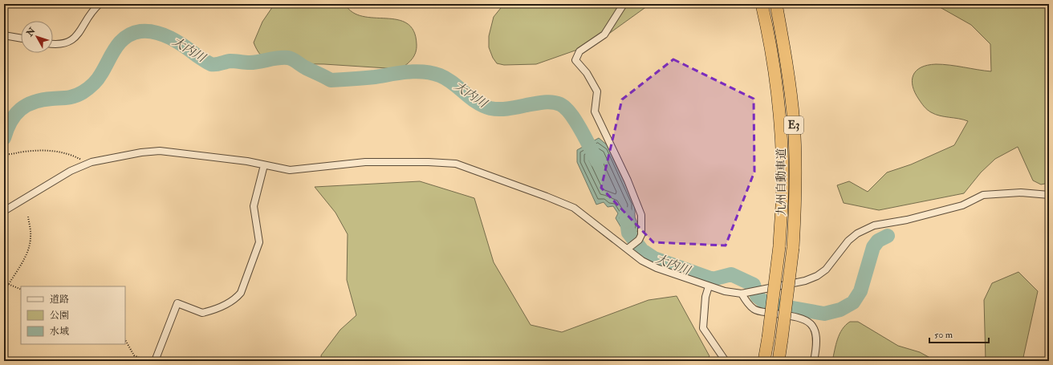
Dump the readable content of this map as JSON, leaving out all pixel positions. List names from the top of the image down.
{
  "streets": {
    "highway": ["E3", "九州自動車道"]
  },
  "water": ["大内川"],
  "legend": ["道路", "公園", "水域"],
  "scale_bar": "50 m",
  "north": "top left"
}
